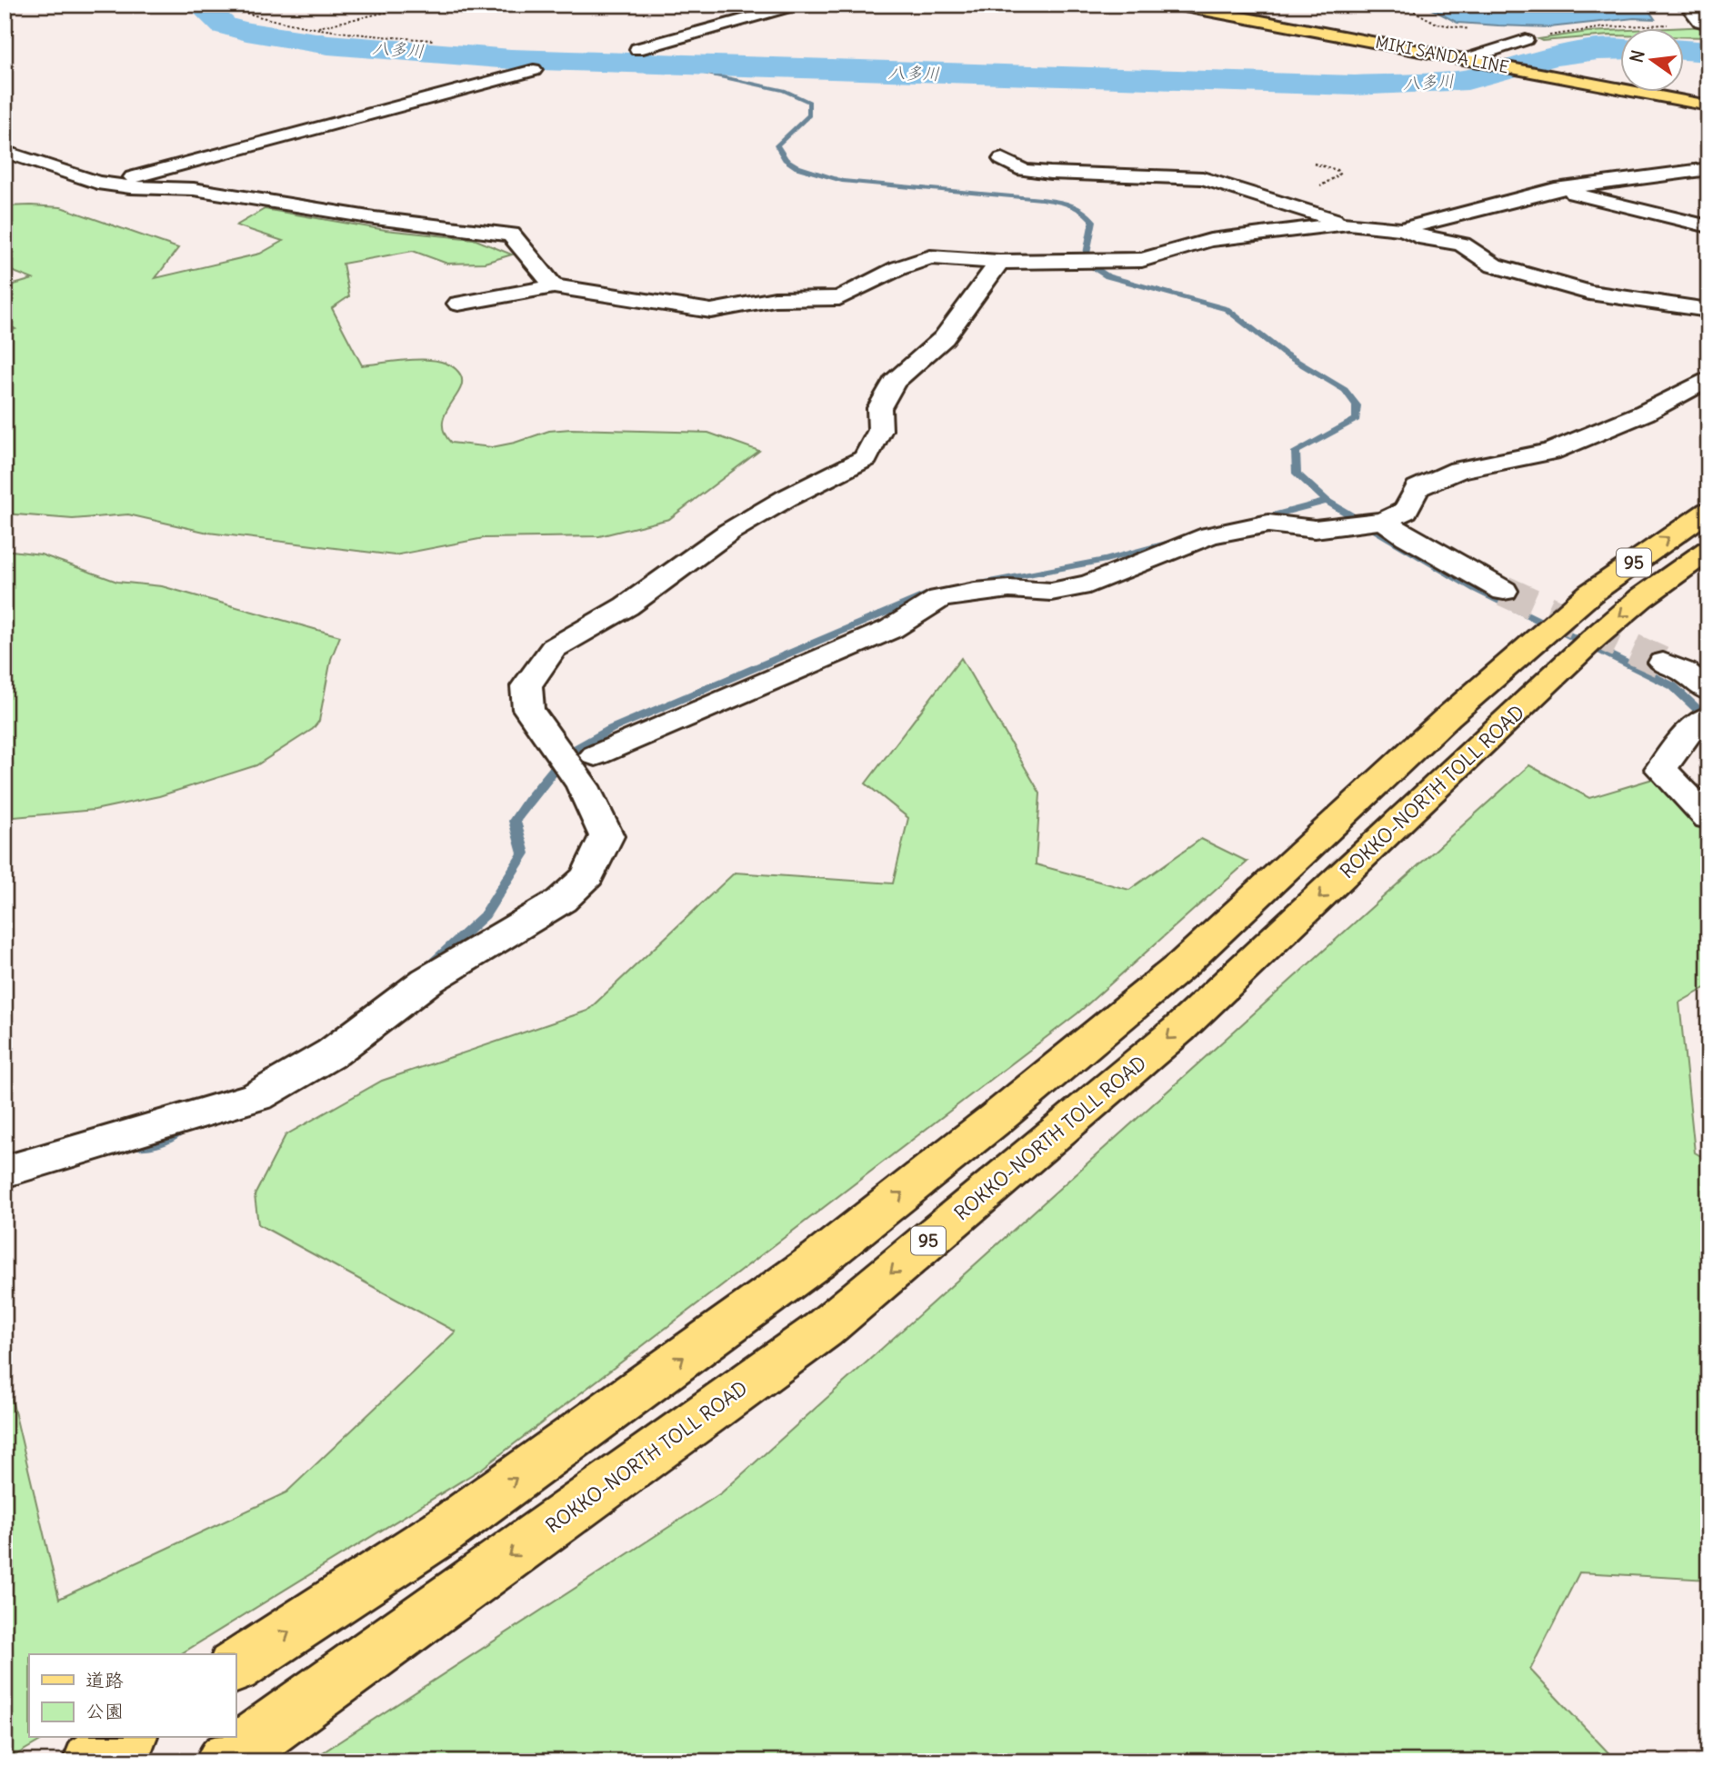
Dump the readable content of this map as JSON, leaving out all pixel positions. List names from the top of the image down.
{
  "streets": {
    "main road": ["MIKI SANDA LINE", "95", "ROKKO-NORTH TOLL ROAD"]
  },
  "water": ["八多川"],
  "legend": ["道路", "公園"],
  "north": "left"
}
